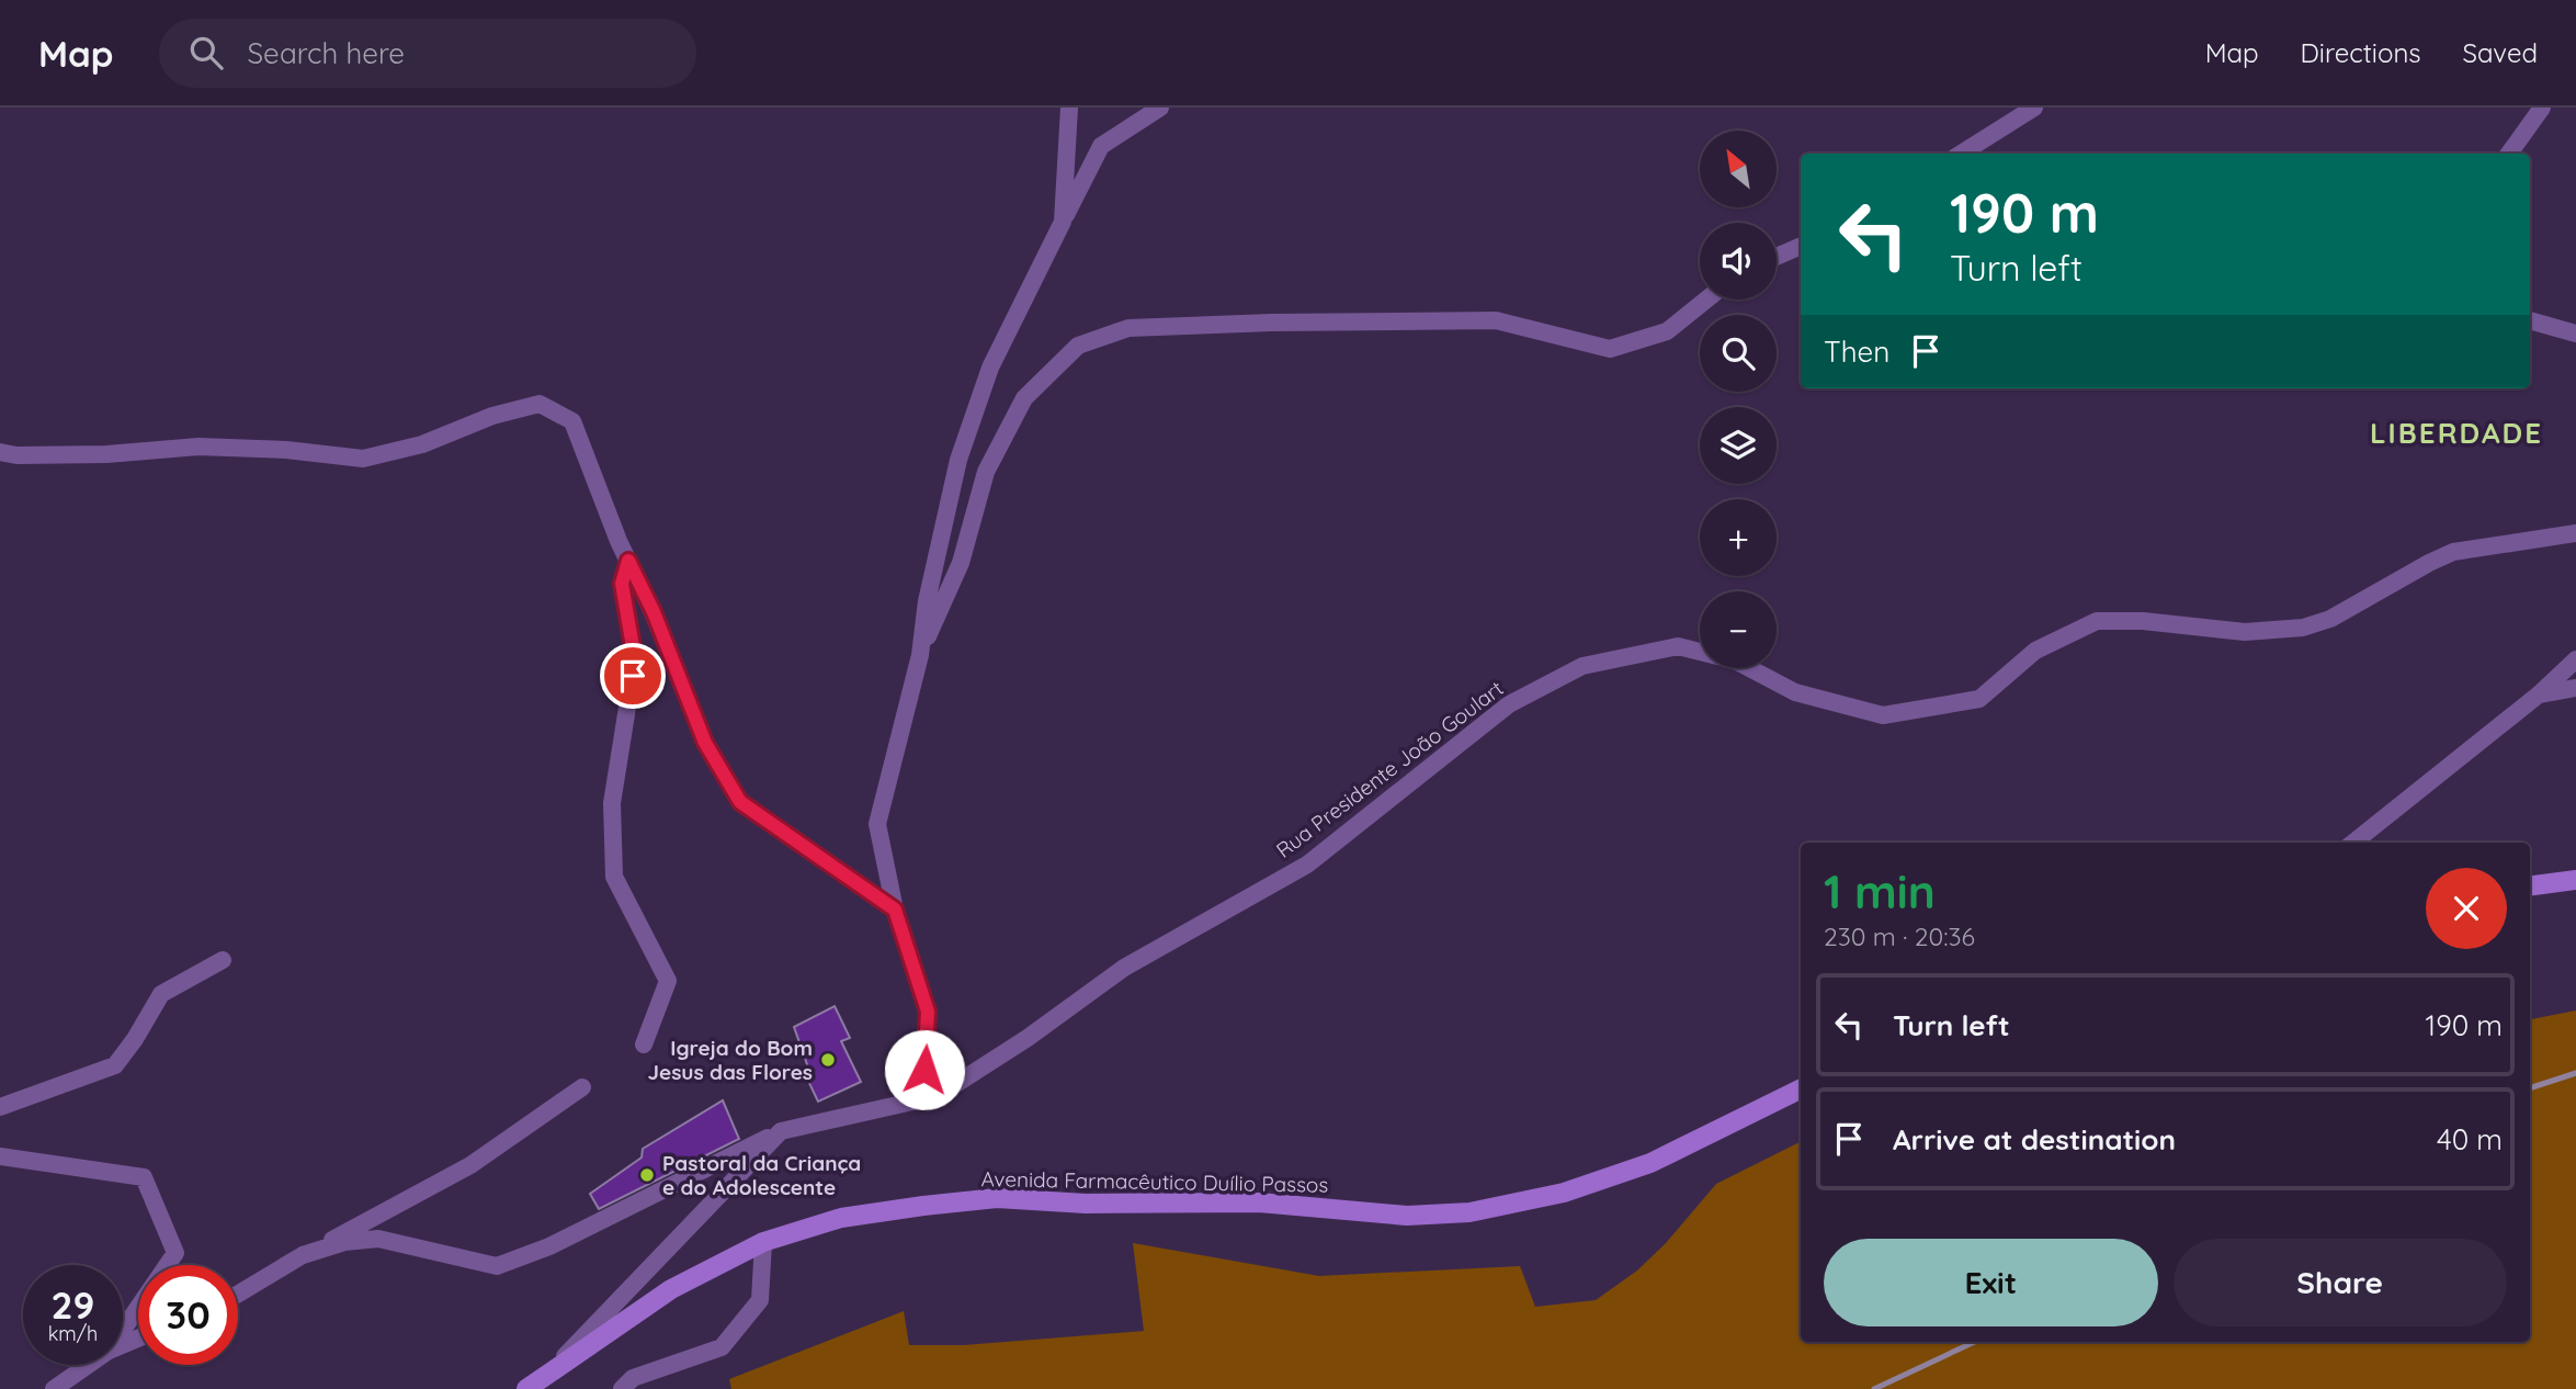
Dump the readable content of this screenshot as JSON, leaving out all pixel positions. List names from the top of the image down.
{
  "streets": {
    "main road": ["Avenida Farmacêutico Duílio Passos"],
    "street": ["Rua Presidente João Goulart"]
  },
  "districts": ["LIBERDADE"],
  "places": ["Igreja do Bom Jesus das Flores", "Pastoral da Criança e do Adolescente"],
  "north": "top left",
  "page": {
    "header": "Map",
    "search": "Search here",
    "nav": ["Map", "Directions", "Saved"],
    "map_buttons": ["+", "−"],
    "turn": ["190 m", "Turn left"],
    "then": "Then",
    "heading": ["1 min", "230 m · 20:36"],
    "list": [
      {
        "name": "Turn left",
        "value": "190 m"
      },
      {
        "name": "Arrive at destination",
        "value": "40 m"
      }
    ],
    "buttons": ["Exit", "Share"],
    "speed": "29 km/h",
    "limit": "30"
  }
}
